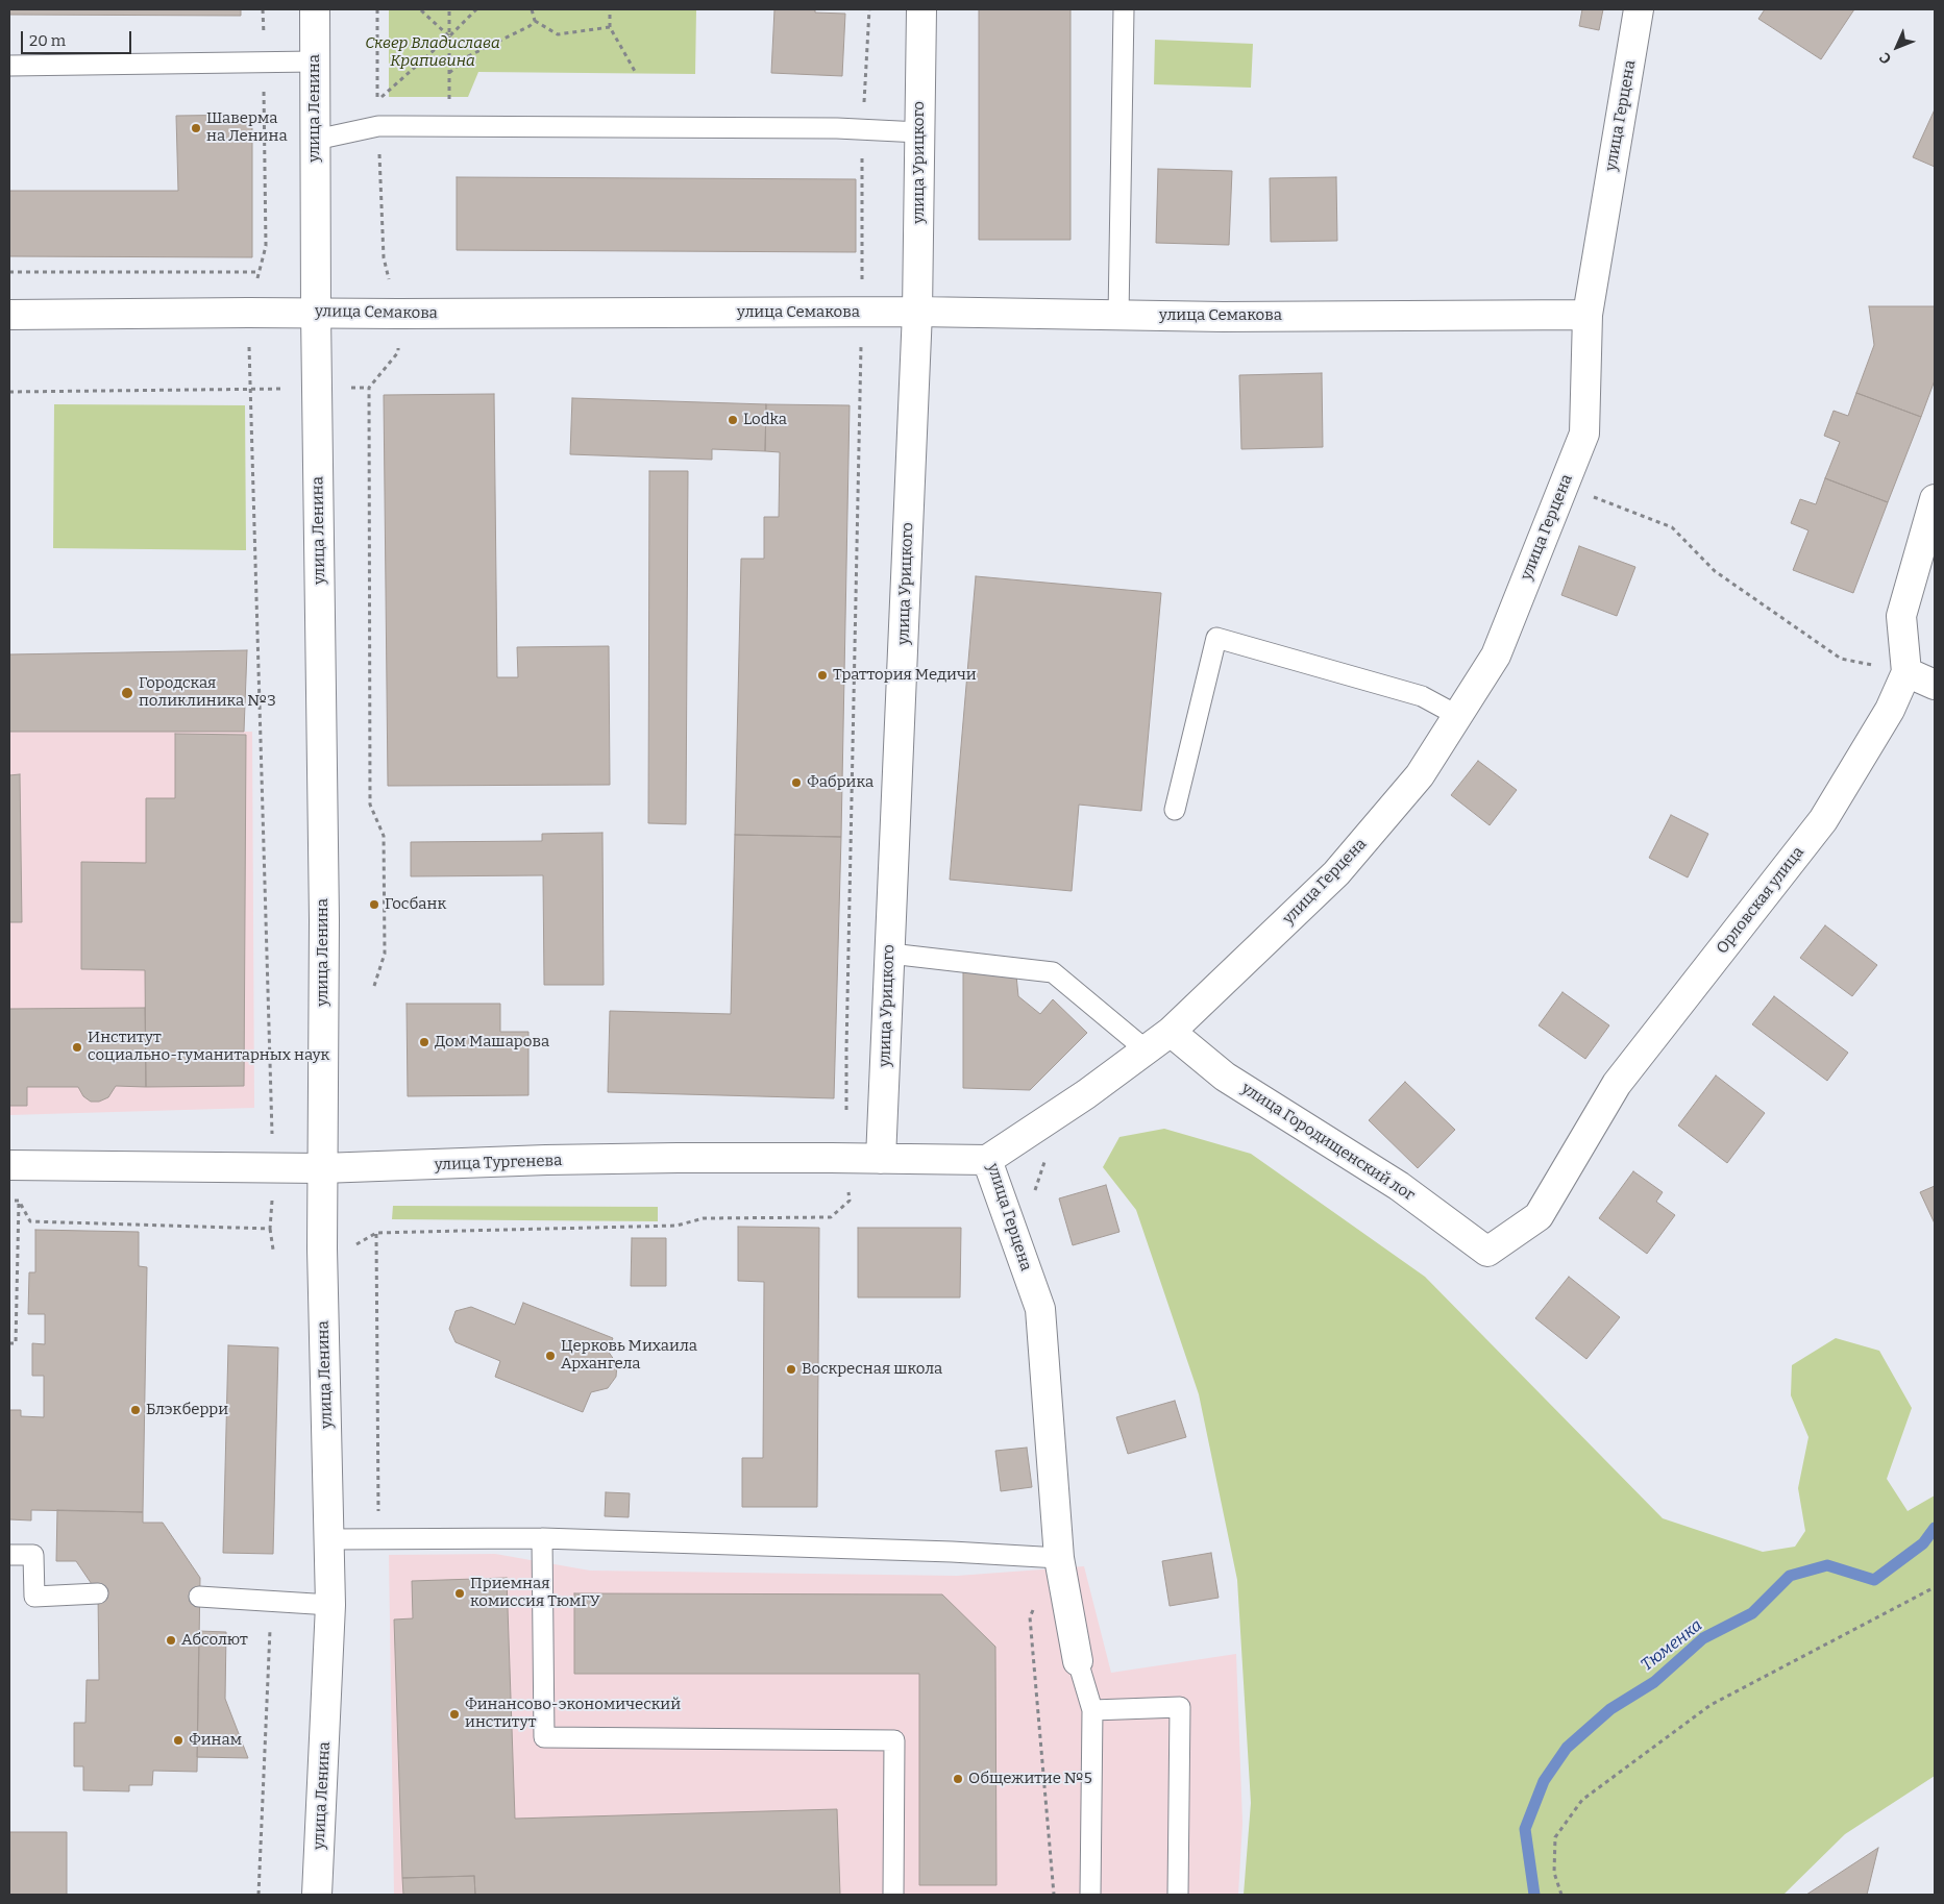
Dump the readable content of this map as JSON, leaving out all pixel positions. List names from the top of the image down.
{
  "streets": {
    "street": [
      "улица Ленина",
      "улица Герцена",
      "улица Урицкого",
      "улица Семакова",
      "Орловская улица",
      "улица Городищенский лог",
      "улица Тургенева"
    ]
  },
  "crossings": [
    ["улица Ленина", "улица Семакова"],
    ["улица Ленина", "улица Тургенева"],
    ["улица Герцена", "улица Семакова"],
    ["улица Герцена", "улица Городищенский лог"],
    ["улица Герцена", "улица Тургенева"],
    ["улица Урицкого", "улица Семакова"],
    ["улица Урицкого", "улица Тургенева"],
    ["Орловская улица", "улица Городищенский лог"]
  ],
  "water": ["Тюменка"],
  "parks": ["Сквер Владислава Крапивина"],
  "places": [
    "Шаверма на Ленина",
    "Lodka",
    "Траттория Медичи",
    "Городская поликлиника №3",
    "Фабрика",
    "Госбанк",
    "Дом Машарова",
    "Институт социально-гуманитарных наук",
    "Церковь Михаила Архангела",
    "Воскресная школа",
    "Блэкберри",
    "Приемная комиссия ТюмГУ",
    "Абсолют",
    "Финансово-экономический институт",
    "Финам",
    "Общежитие №5"
  ],
  "scale_bar": "20 m",
  "north": "bottom left"
}
